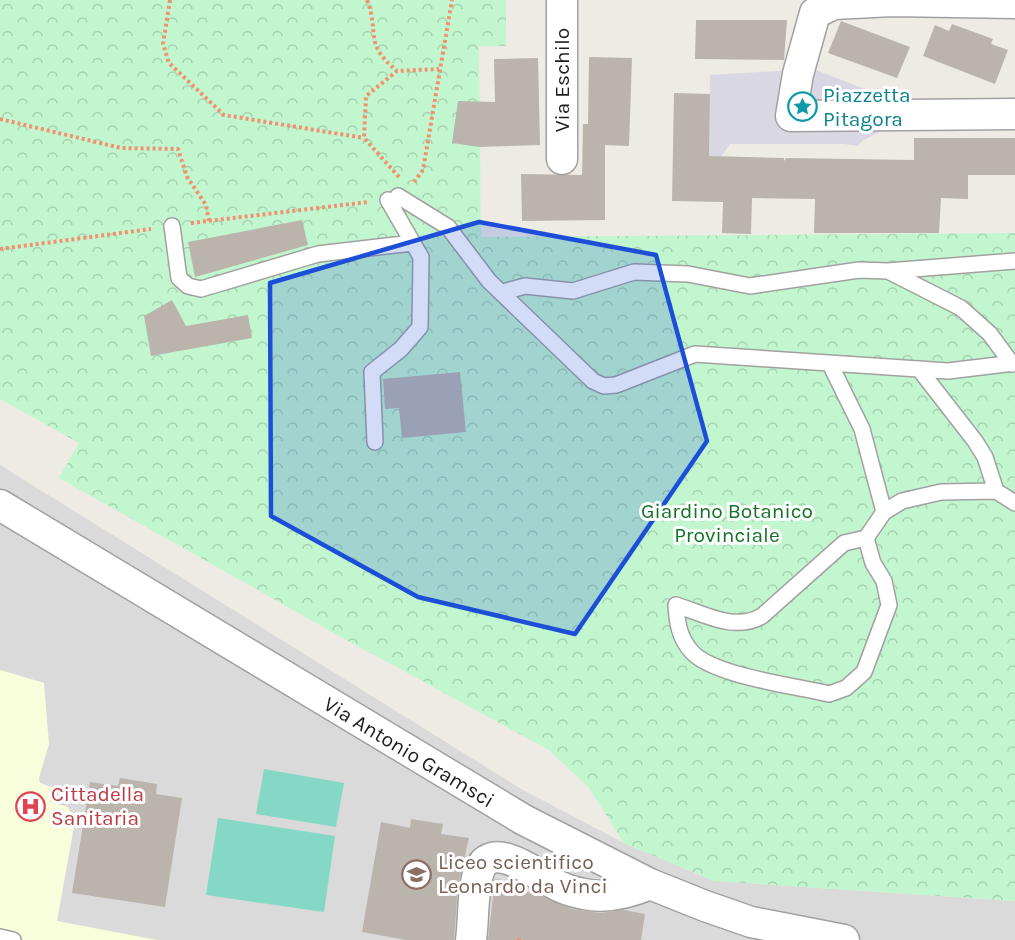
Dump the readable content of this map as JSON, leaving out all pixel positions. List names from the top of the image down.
{
  "streets": {
    "street": ["Via Eschilo", "Via Antonio Gramsci"]
  },
  "parks": ["Giardino Botanico Provinciale"],
  "places": {
    "place": ["Piazzetta Pitagora"],
    "hospital": ["Cittadella Sanitaria"],
    "school or university": ["Liceo scientifico Leonardo da Vinci"]
  }
}
